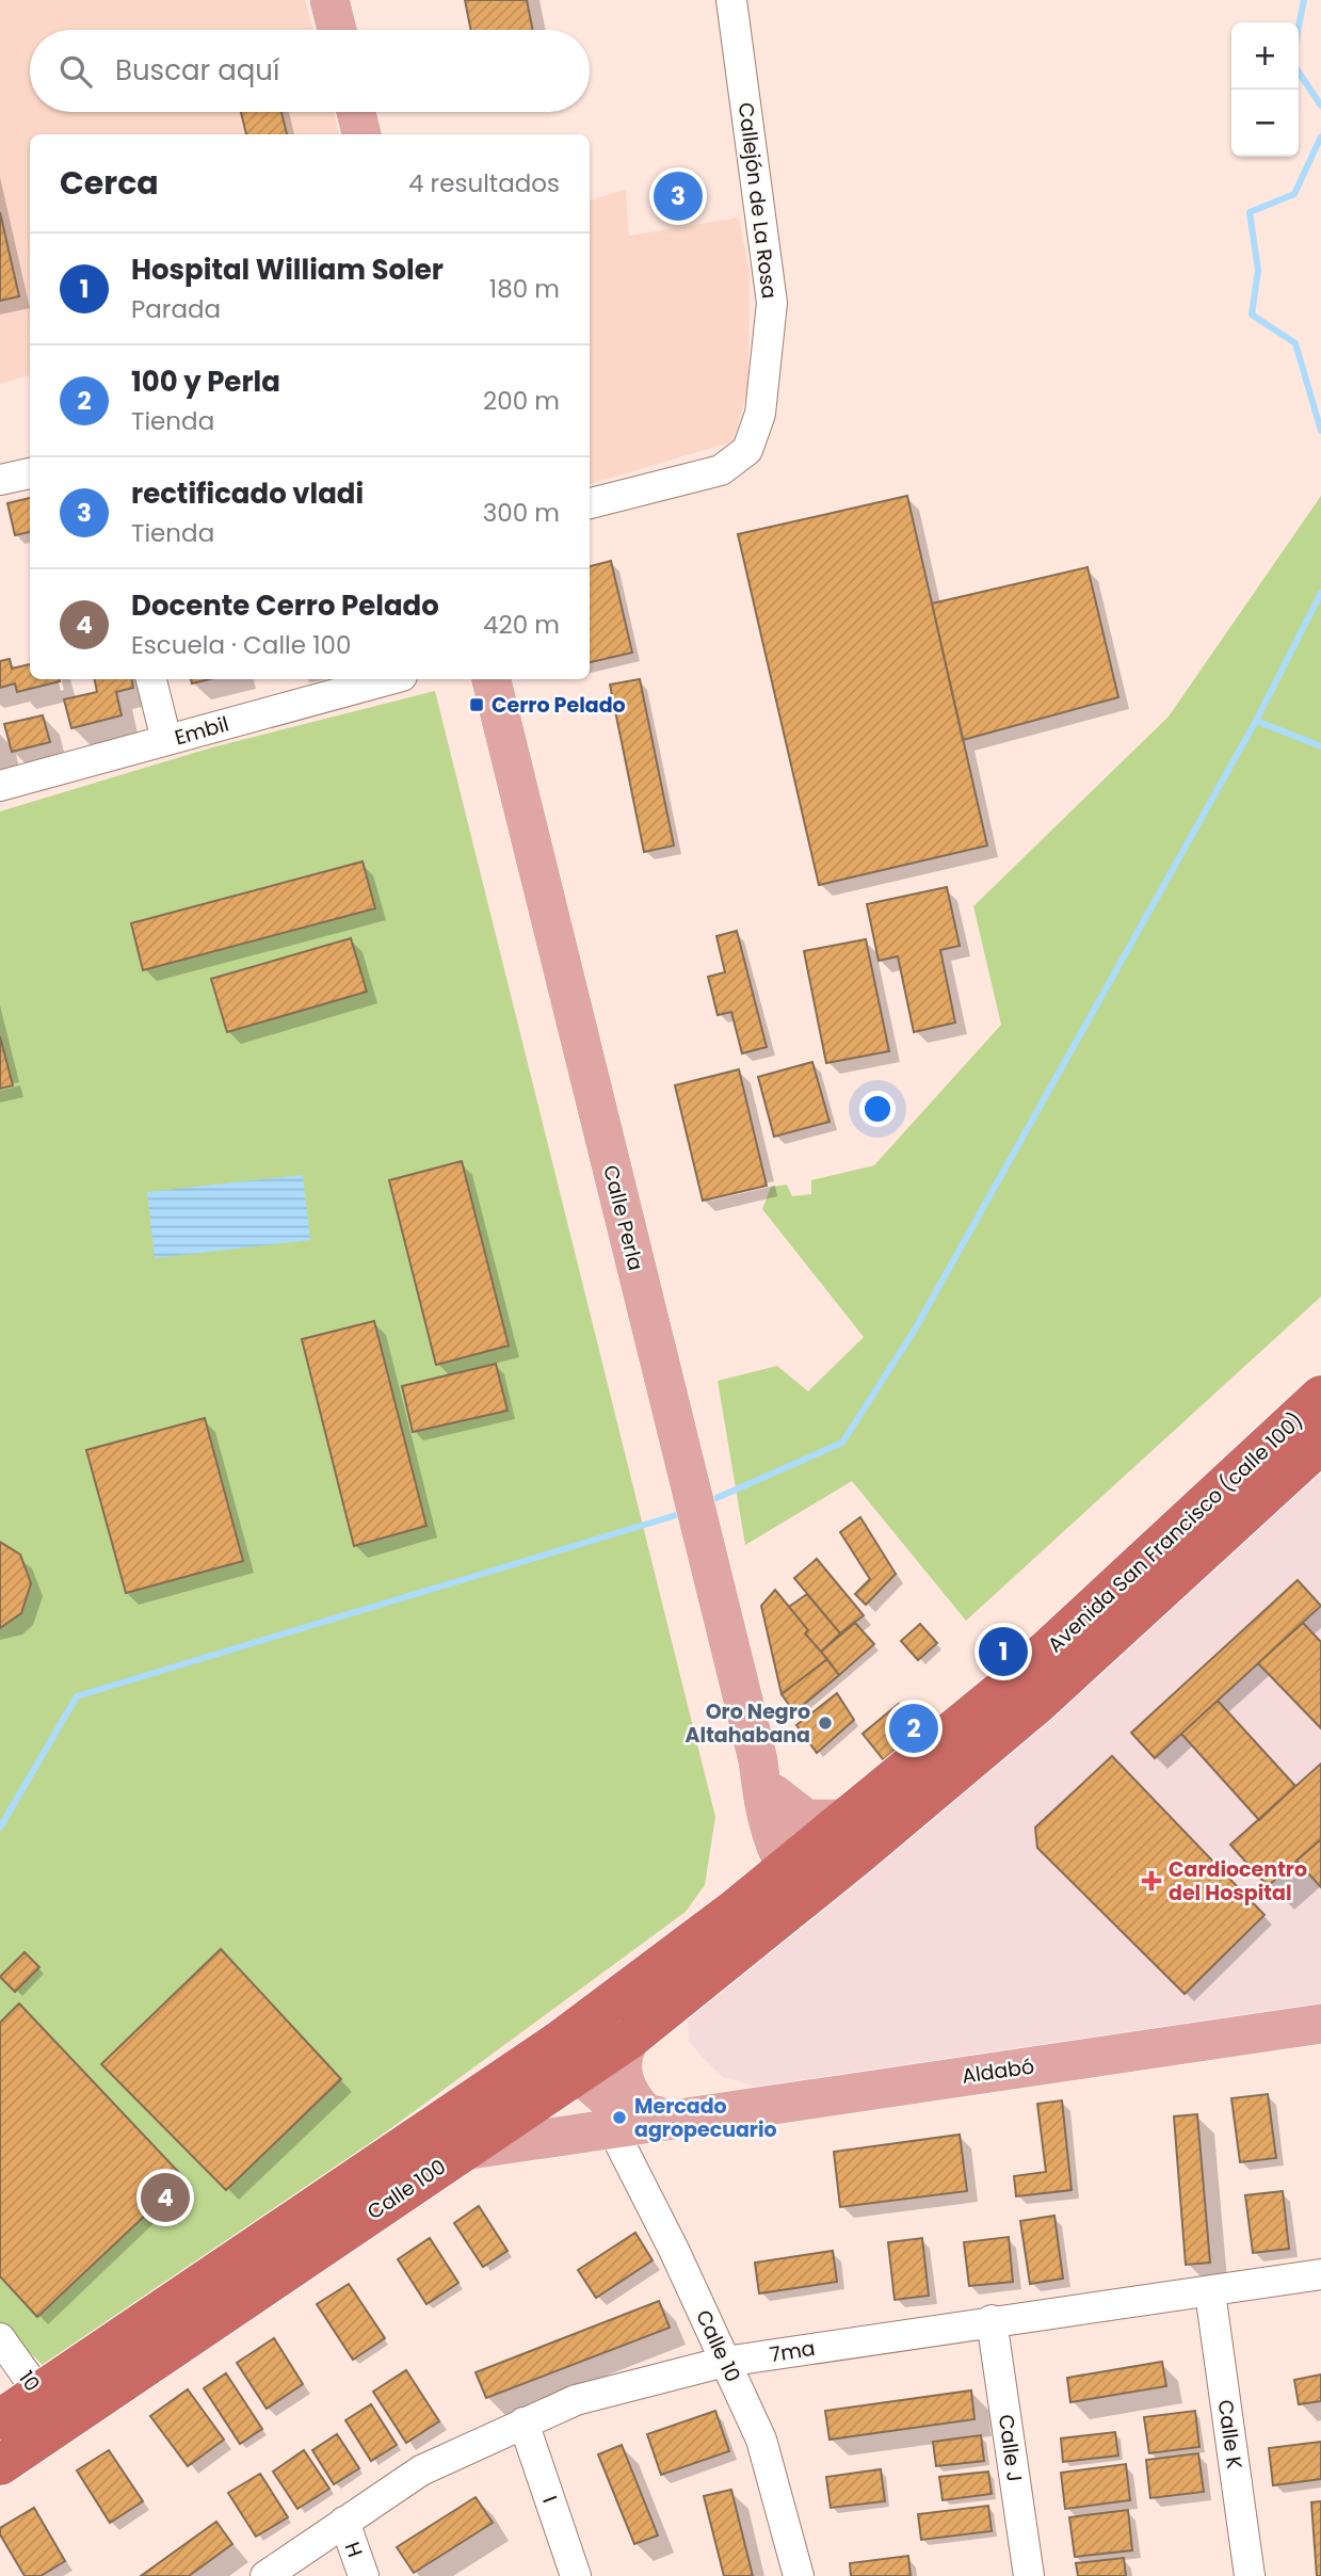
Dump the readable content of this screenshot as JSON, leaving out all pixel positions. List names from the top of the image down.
{
  "streets": {
    "highway": ["Avenida San Francisco (calle 100)", "Calle 100"],
    "main road": ["Calle Perla", "Aldabó"],
    "street": [
      "Callejón de La Rosa",
      "Embil",
      "Calle 10",
      "7ma",
      "10",
      "Calle K",
      "Calle J",
      "I",
      "H"
    ]
  },
  "crossings": [
    ["Calle Perla", "Avenida San Francisco (calle 100)"],
    ["Calle Perla", "Calle 100"],
    ["Avenida San Francisco (calle 100)", "Calle 100"],
    ["Aldabó", "Calle 100"],
    ["Aldabó", "Calle 10"],
    ["Calle 100", "10"],
    ["Calle 10", "7ma"],
    ["7ma", "Calle K"],
    ["7ma", "Calle J"],
    ["7ma", "I"],
    ["7ma", "H"]
  ],
  "places": {
    "transit": ["Cerro Pelado"],
    "other": ["Oro Negro Altahabana", "Mercado agropecuario"],
    "health": ["Cardiocentro del Hospital"]
  },
  "page": {
    "map_buttons": ["+", "−"],
    "search": "Buscar aquí",
    "heading": ["Cerca", "4 resultados"],
    "pins": [
      "3",
      "1",
      "2",
      "4"
    ],
    "list": [
      {
        "mark": "1",
        "name": "Hospital William Soler",
        "note": "Parada",
        "value": "180 m"
      },
      {
        "mark": "2",
        "name": "100 y Perla",
        "note": "Tienda",
        "value": "200 m"
      },
      {
        "mark": "3",
        "name": "rectificado vladi",
        "note": "Tienda",
        "value": "300 m"
      },
      {
        "mark": "4",
        "name": "Docente Cerro Pelado",
        "note": "Escuela · Calle 100",
        "value": "420 m"
      }
    ]
  }
}
